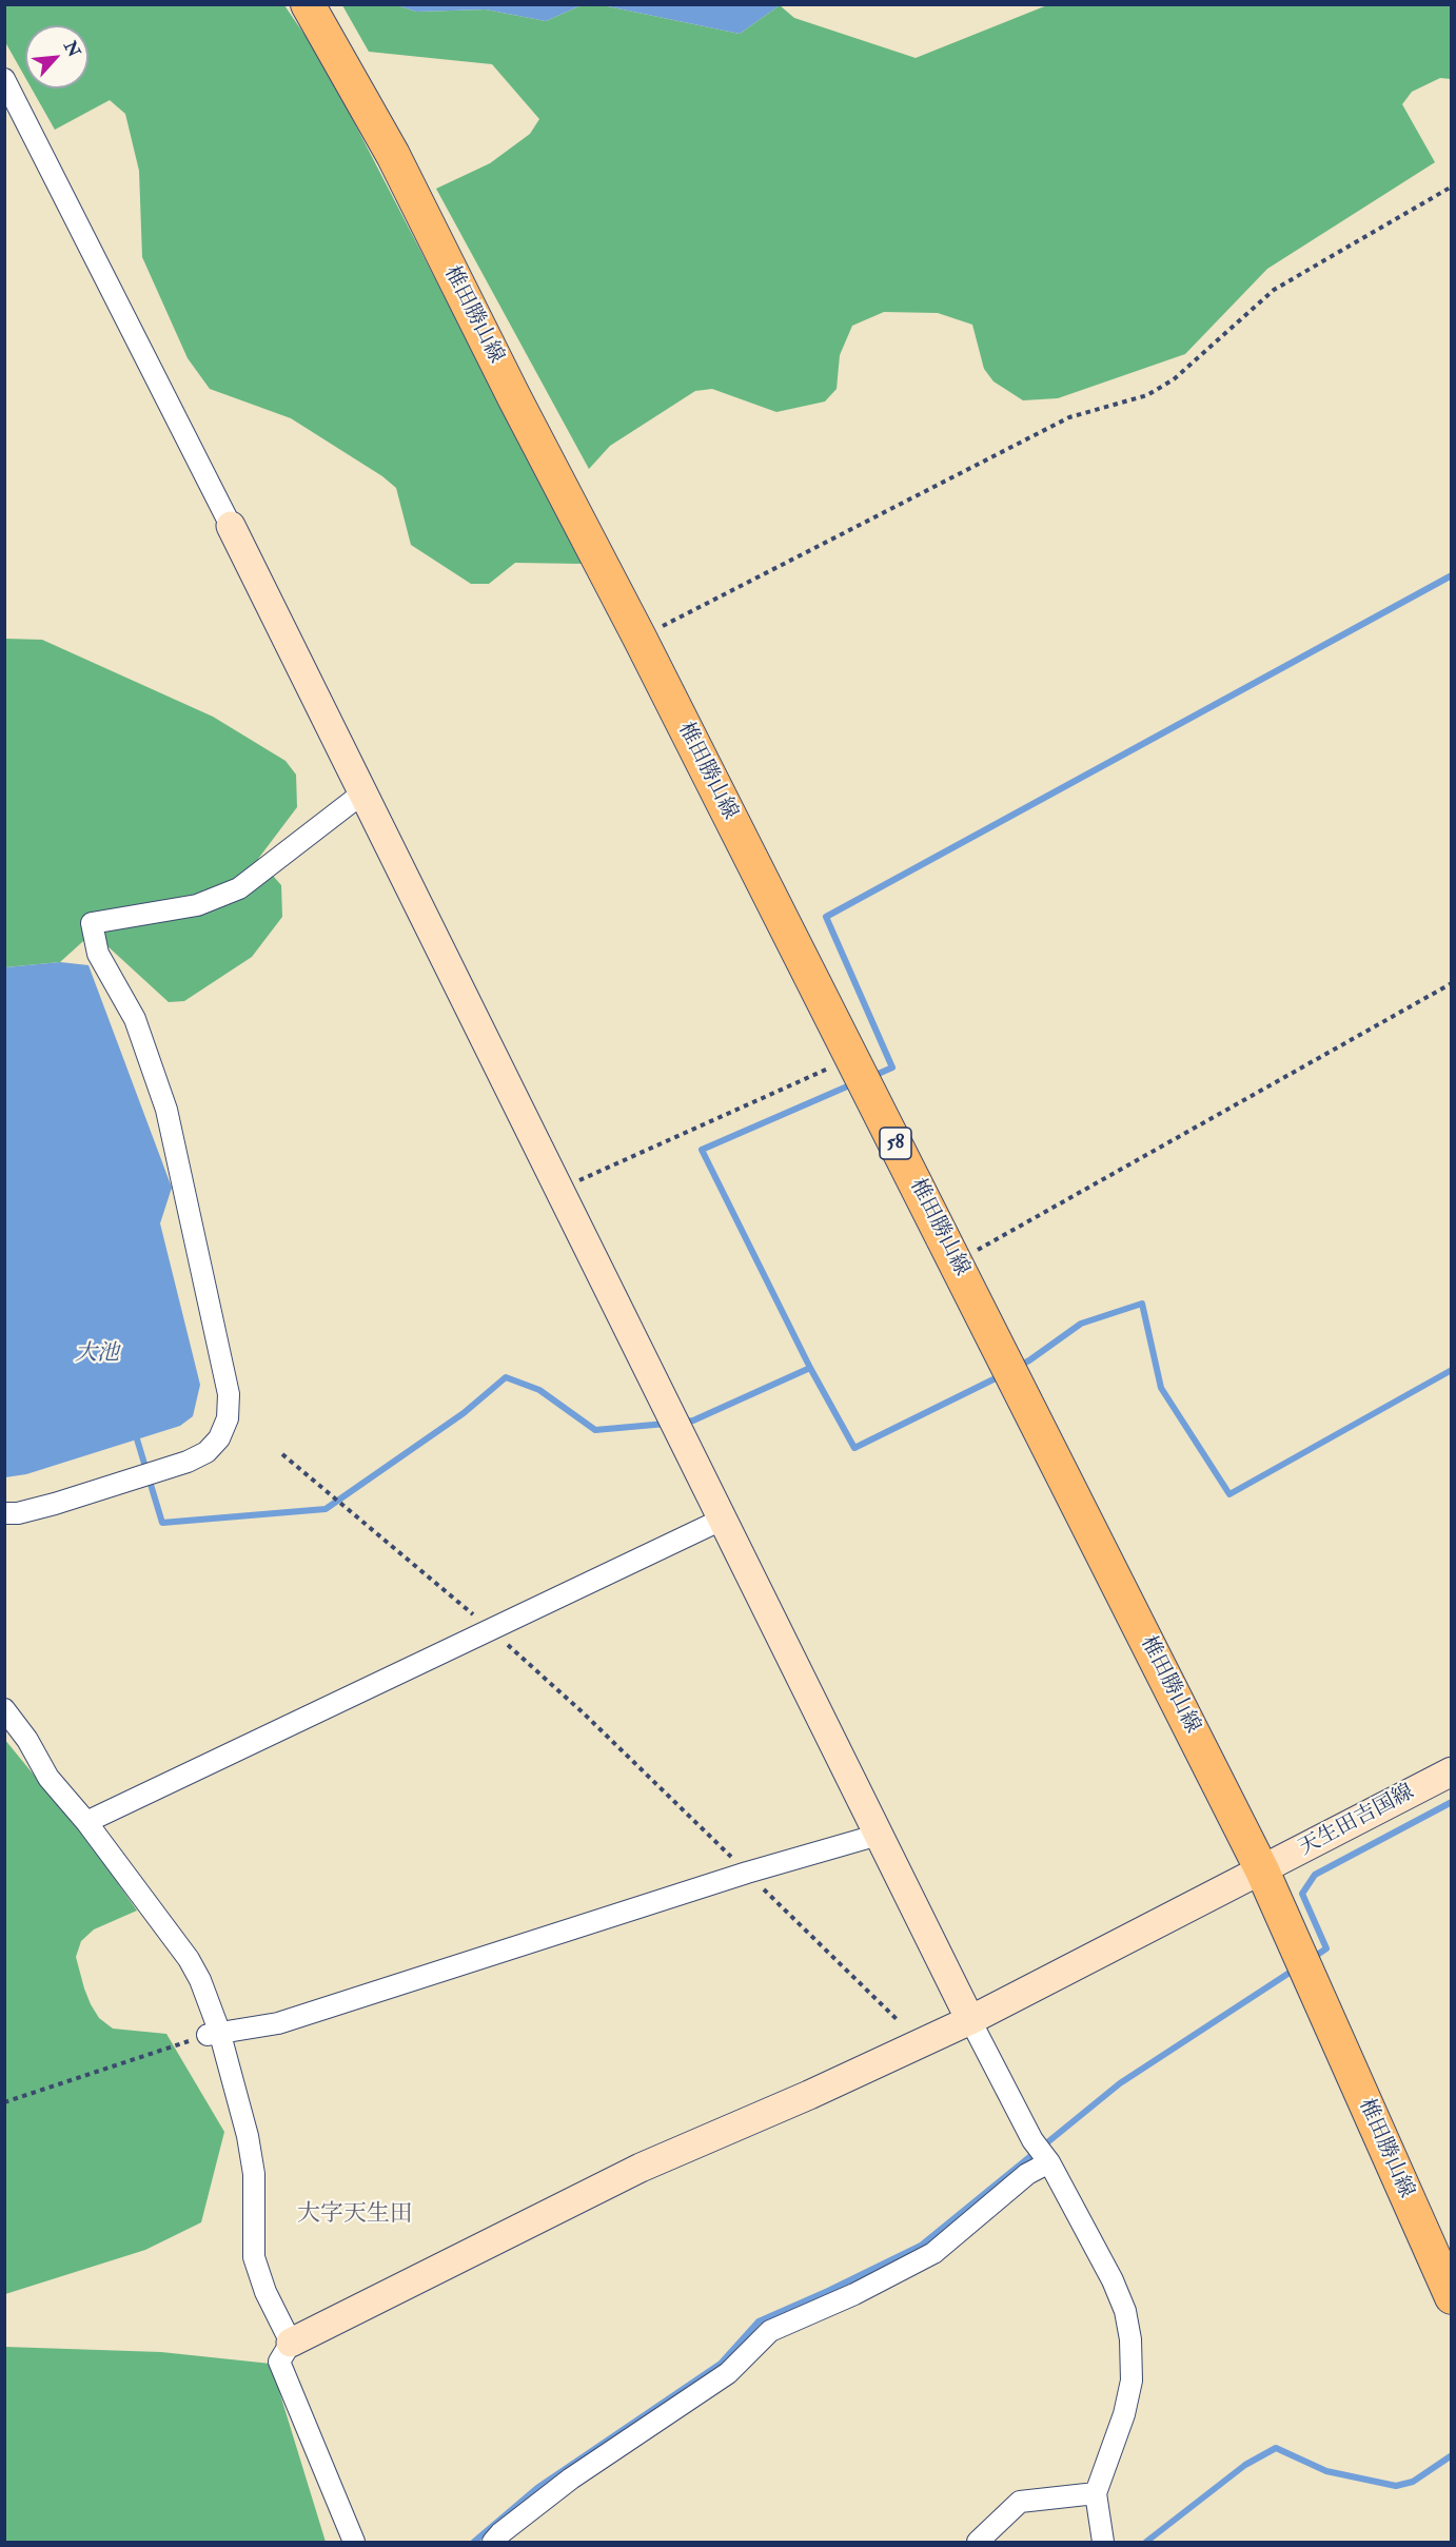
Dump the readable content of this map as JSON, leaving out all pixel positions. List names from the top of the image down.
{
  "streets": {
    "main road": ["椎田勝山線", "58"],
    "street": ["天生田吉国線"]
  },
  "crossings": [
    ["椎田勝山線", "天生田吉国線"]
  ],
  "districts": ["大字天生田"],
  "water": ["大池"],
  "north": "top right"
}
